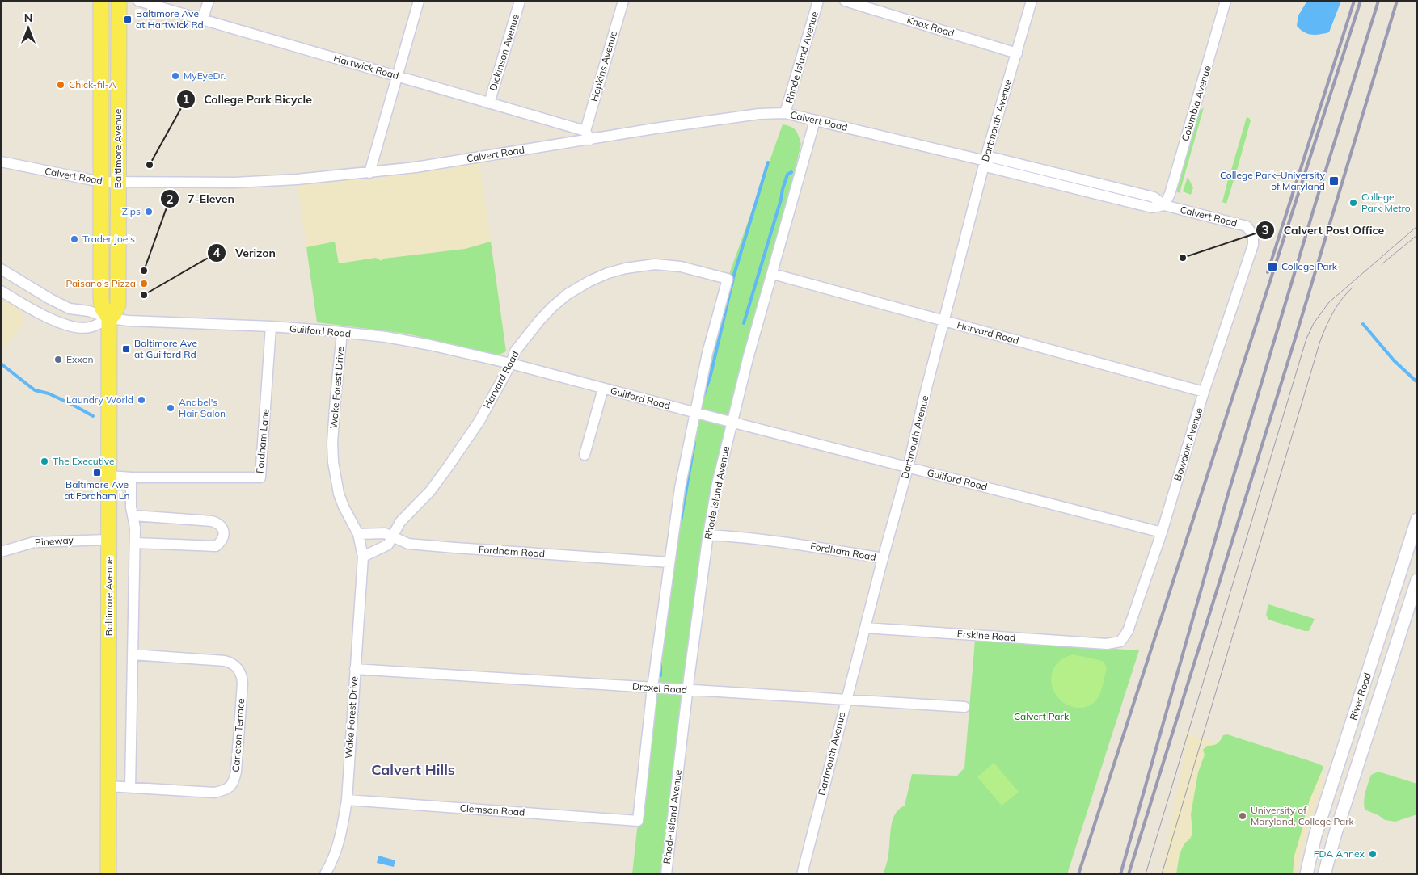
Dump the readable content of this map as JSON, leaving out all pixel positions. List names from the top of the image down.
{
  "streets": {
    "main road": ["Baltimore Avenue"],
    "street": [
      "Knox Road",
      "Dickinson Avenue",
      "Rhode Island Avenue",
      "Hopkins Avenue",
      "Hartwick Road",
      "Columbia Avenue",
      "Dartmouth Avenue",
      "Calvert Road",
      "Guilford Road",
      "Harvard Road",
      "Wake Forest Drive",
      "Fordham Lane",
      "Bowdoin Avenue",
      "Pineway",
      "Fordham Road",
      "Erskine Road",
      "Drexel Road",
      "River Road",
      "Carleton Terrace",
      "Clemson Road"
    ]
  },
  "crossings": [
    ["Knox Road", "Dartmouth Avenue"],
    ["Dickinson Avenue", "Hartwick Road"],
    ["Rhode Island Avenue", "Calvert Road"],
    ["Rhode Island Avenue", "Guilford Road"],
    ["Rhode Island Avenue", "Harvard Road"],
    ["Rhode Island Avenue", "Fordham Road"],
    ["Rhode Island Avenue", "Drexel Road"],
    ["Hopkins Avenue", "Hartwick Road"],
    ["Hopkins Avenue", "Calvert Road"],
    ["Hartwick Road", "Calvert Road"],
    ["Columbia Avenue", "Calvert Road"],
    ["Dartmouth Avenue", "Calvert Road"],
    ["Dartmouth Avenue", "Guilford Road"],
    ["Dartmouth Avenue", "Harvard Road"],
    ["Dartmouth Avenue", "Fordham Road"],
    ["Dartmouth Avenue", "Erskine Road"],
    ["Dartmouth Avenue", "Drexel Road"],
    ["Calvert Road", "Baltimore Avenue"],
    ["Calvert Road", "Bowdoin Avenue"],
    ["Baltimore Avenue", "Guilford Road"],
    ["Baltimore Avenue", "Fordham Lane"],
    ["Baltimore Avenue", "Pineway"],
    ["Baltimore Avenue", "Carleton Terrace"],
    ["Guilford Road", "Harvard Road"],
    ["Guilford Road", "Wake Forest Drive"],
    ["Guilford Road", "Fordham Lane"],
    ["Guilford Road", "Bowdoin Avenue"],
    ["Harvard Road", "Bowdoin Avenue"],
    ["Harvard Road", "Fordham Road"],
    ["Wake Forest Drive", "Drexel Road"],
    ["Wake Forest Drive", "Clemson Road"],
    ["Bowdoin Avenue", "Erskine Road"],
    ["Drexel Road", "Clemson Road"]
  ],
  "districts": ["Calvert Hills"],
  "parks": ["Calvert Park"],
  "places": {
    "transit": [
      "Baltimore Ave at Hartwick Rd",
      "College Park–University of Maryland",
      "College Park",
      "Baltimore Ave at Guilford Rd",
      "Baltimore Ave at Fordham Ln"
    ],
    "other": [
      "MyEyeDr.",
      "Chick-fil-A",
      "College Park Bicycle",
      "College Park Metro",
      "Zips",
      "Trader Joe's",
      "Calvert Post Office",
      "7-Eleven",
      "Paisano's Pizza",
      "Verizon",
      "Exxon",
      "Laundry World",
      "Anabel's Hair Salon",
      "The Executive",
      "University of Maryland, College Park",
      "FDA Annex"
    ]
  },
  "north": "top"
}
